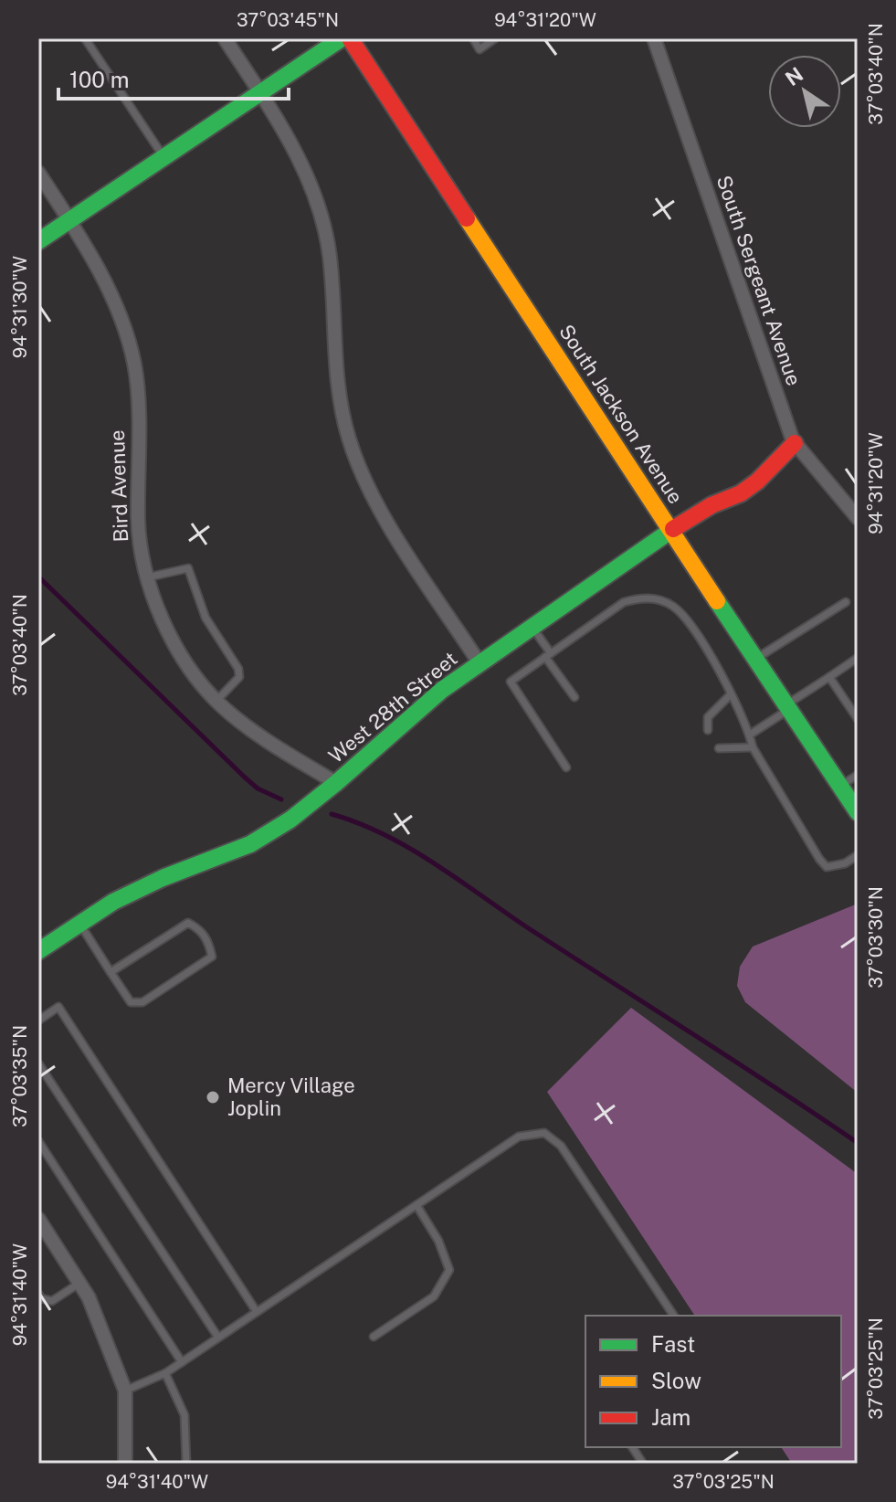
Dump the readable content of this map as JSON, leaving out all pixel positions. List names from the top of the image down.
{
  "streets": {
    "street": [
      "South Sergeant Avenue",
      "South Jackson Avenue",
      "Bird Avenue",
      "West 28th Street"
    ]
  },
  "crossings": [
    ["South Sergeant Avenue", "West 28th Street"],
    ["South Jackson Avenue", "West 28th Street"],
    ["Bird Avenue", "West 28th Street"]
  ],
  "places": ["Mercy Village Joplin"],
  "legend": ["Fast", "Slow", "Jam"],
  "scale_bar": "100 m",
  "north": "top left",
  "coordinates": [
    "37°03'45\"N",
    "94°31'20\"W",
    "37°03'40\"N",
    "94°31'30\"W",
    "37°03'30\"N",
    "37°03'35\"N",
    "94°31'40\"W",
    "37°03'25\"N"
  ]
}
